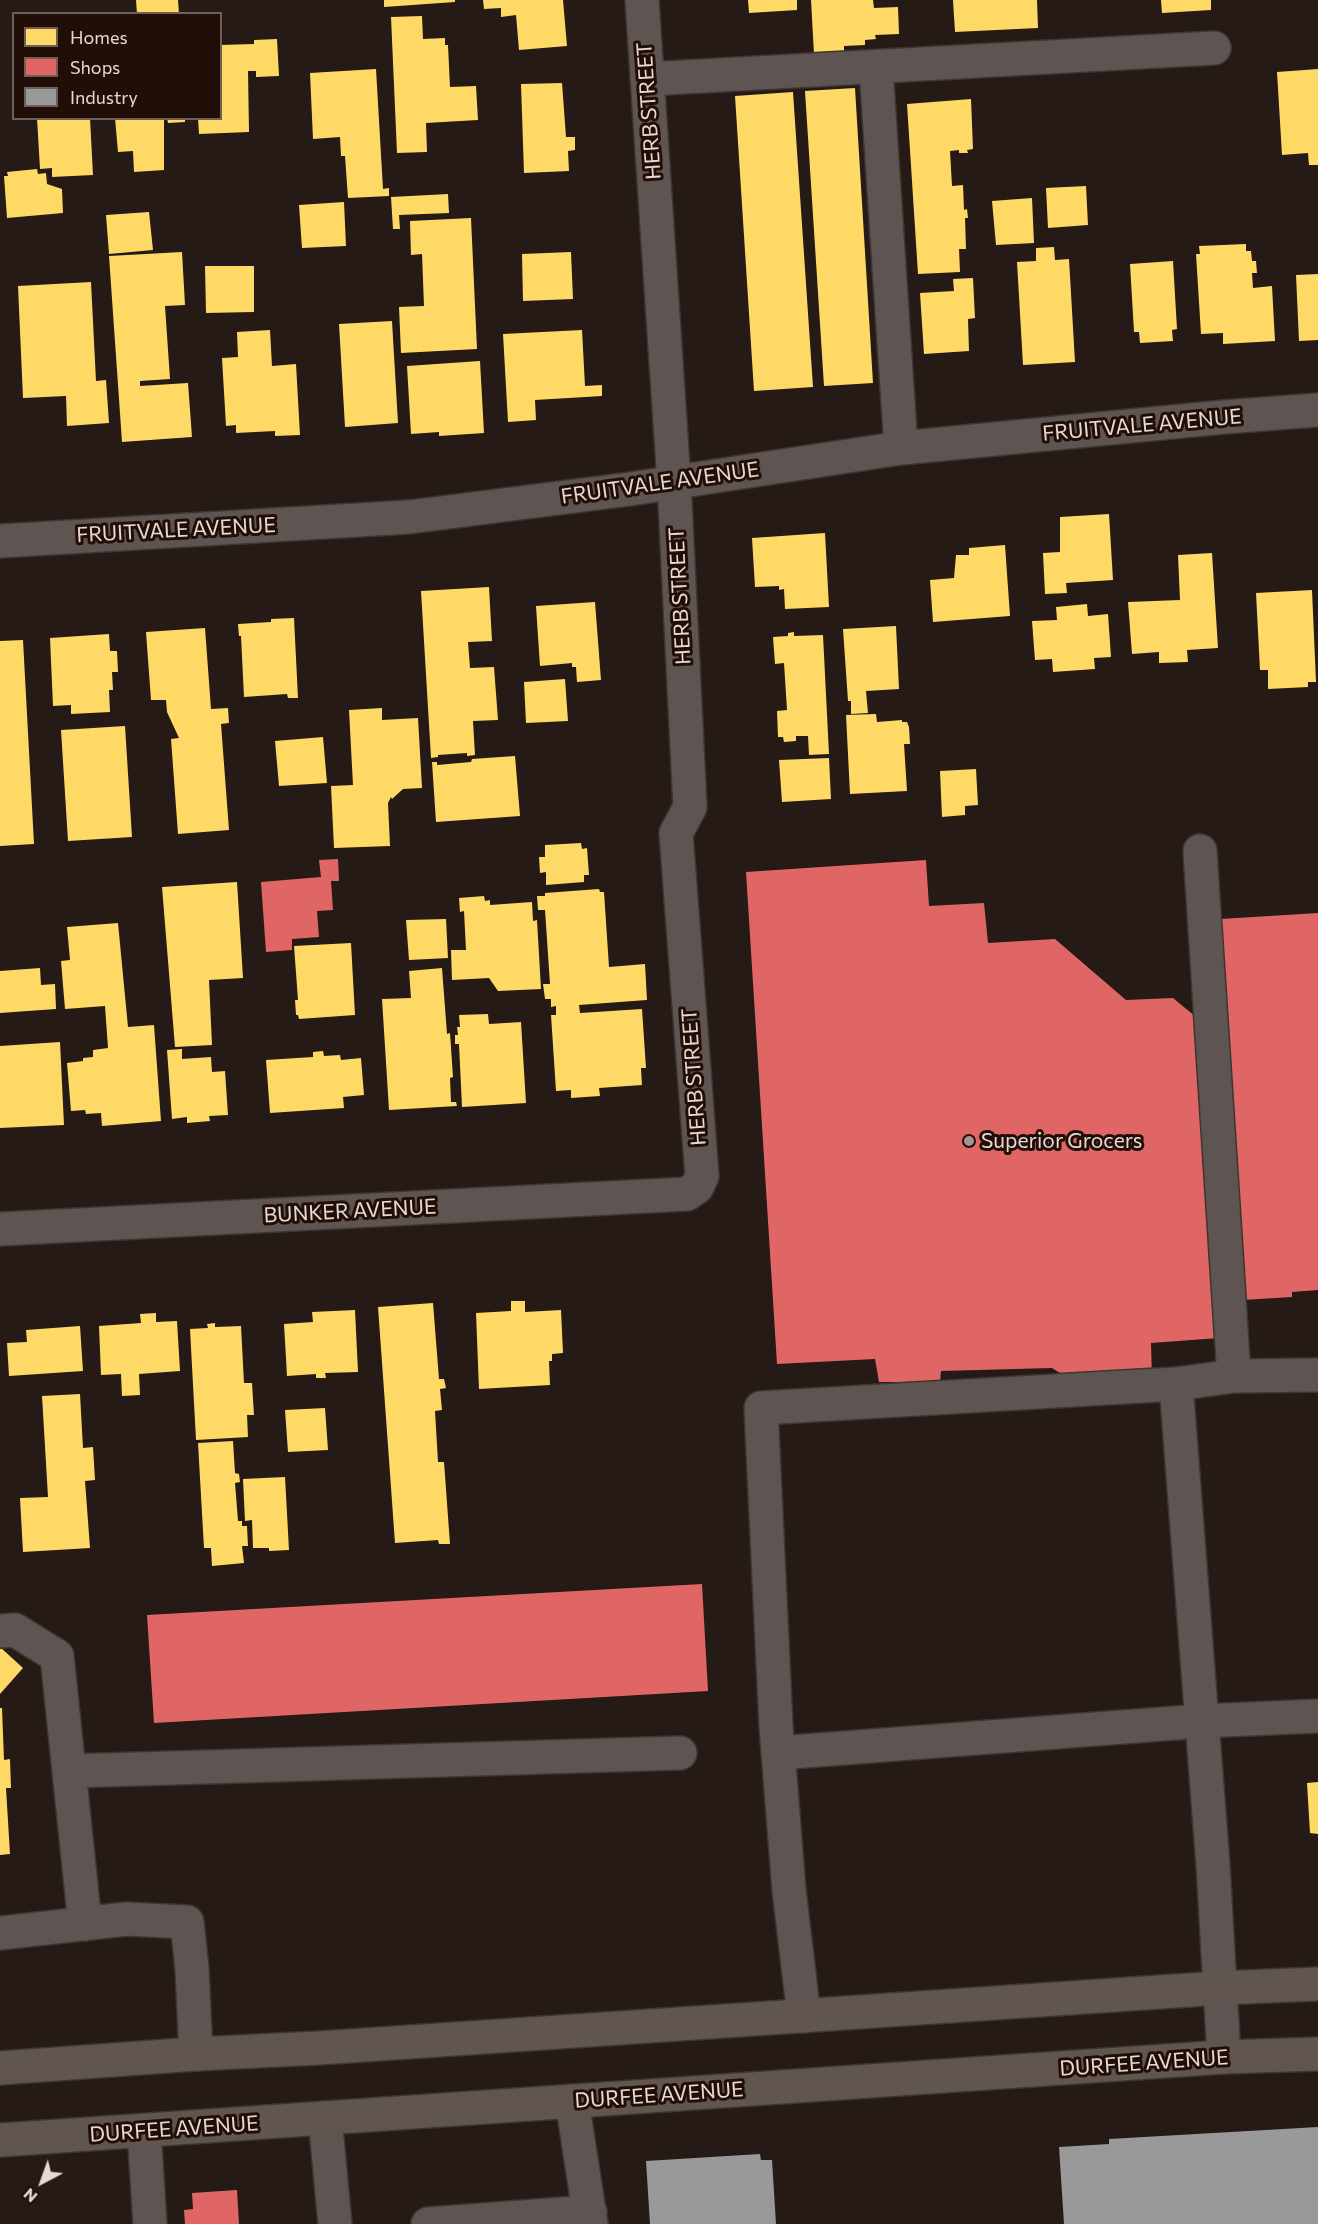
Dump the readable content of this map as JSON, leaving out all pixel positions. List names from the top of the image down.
{
  "streets": {
    "main road": ["DURFEE AVENUE"],
    "street": ["HERB STREET", "FRUITVALE AVENUE", "BUNKER AVENUE"]
  },
  "crossings": [
    ["HERB STREET", "FRUITVALE AVENUE"],
    ["HERB STREET", "BUNKER AVENUE"]
  ],
  "places": ["Superior Grocers"],
  "legend": ["Homes", "Shops", "Industry"],
  "north": "bottom left"
}
